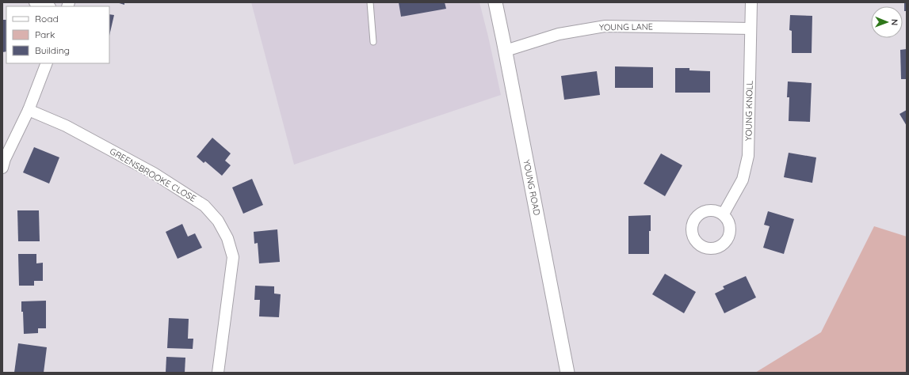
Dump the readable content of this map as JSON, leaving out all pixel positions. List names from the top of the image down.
{
  "streets": {
    "street": [
      "YOUNG LANE",
      "YOUNG KNOLL",
      "GREENSBROOKE CLOSE",
      "YOUNG ROAD"
    ]
  },
  "crossings": [
    ["YOUNG LANE", "YOUNG KNOLL"],
    ["YOUNG LANE", "YOUNG ROAD"]
  ],
  "legend": ["Road", "Park", "Building"],
  "north": "right"
}
